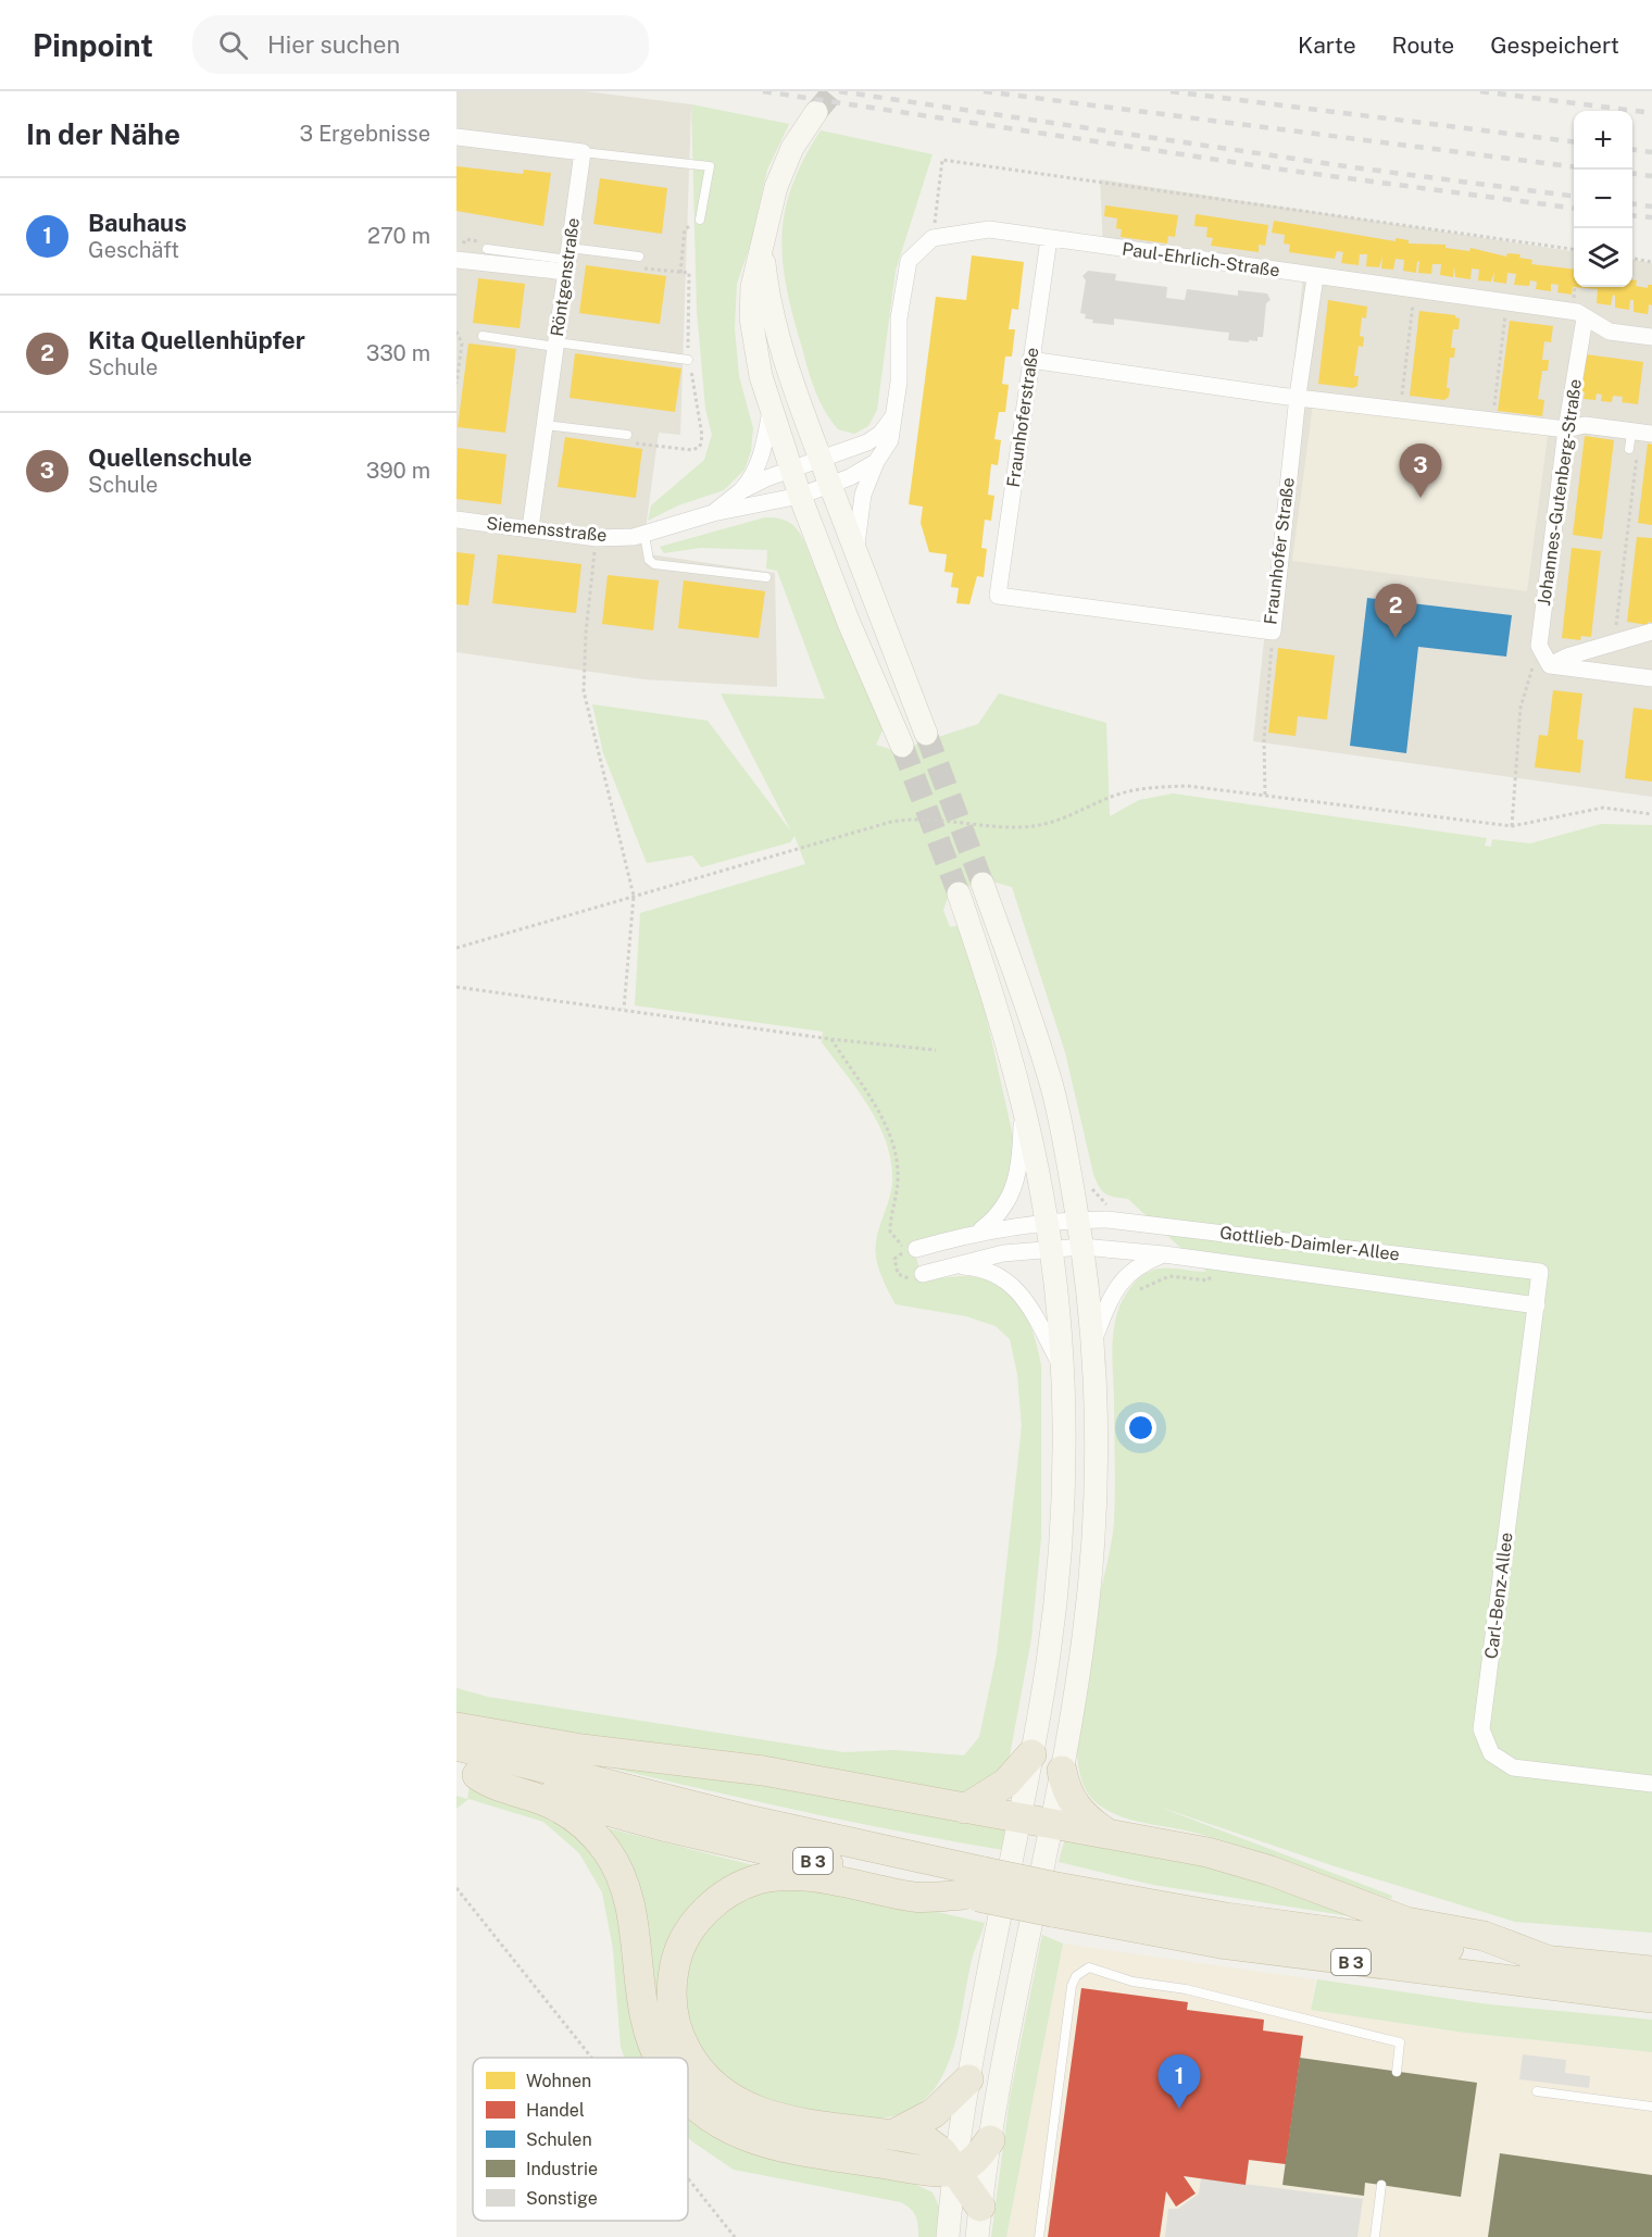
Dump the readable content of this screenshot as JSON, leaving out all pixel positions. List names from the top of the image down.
{
  "streets": {
    "highway": ["B 3"],
    "street": [
      "Paul-Ehrlich-Straße",
      "Röntgenstraße",
      "Fraunhoferstraße",
      "Johannes-Gutenberg-Straße",
      "Siemensstraße",
      "Fraunhofer Straße",
      "Gottlieb-Daimler-Allee",
      "Carl-Benz-Allee"
    ]
  },
  "crossings": [
    ["Paul-Ehrlich-Straße", "Fraunhoferstraße"],
    ["Paul-Ehrlich-Straße", "Johannes-Gutenberg-Straße"],
    ["Paul-Ehrlich-Straße", "Fraunhofer Straße"],
    ["Röntgenstraße", "Siemensstraße"],
    ["Fraunhoferstraße", "Fraunhofer Straße"],
    ["Gottlieb-Daimler-Allee", "Carl-Benz-Allee"]
  ],
  "legend": [
    "Wohnen",
    "Handel",
    "Schulen",
    "Industrie",
    "Sonstige"
  ],
  "page": {
    "header": "Pinpoint",
    "search": "Hier suchen",
    "nav": ["Karte", "Route", "Gespeichert"],
    "heading": ["In der Nähe", "3 Ergebnisse"],
    "map_buttons": ["+", "−"],
    "list": [
      {
        "mark": "1",
        "name": "Bauhaus",
        "note": "Geschäft",
        "value": "270 m"
      },
      {
        "mark": "2",
        "name": "Kita Quellenhüpfer",
        "note": "Schule",
        "value": "330 m"
      },
      {
        "mark": "3",
        "name": "Quellenschule",
        "note": "Schule",
        "value": "390 m"
      }
    ],
    "pins": ["3", "2", "1"]
  }
}
